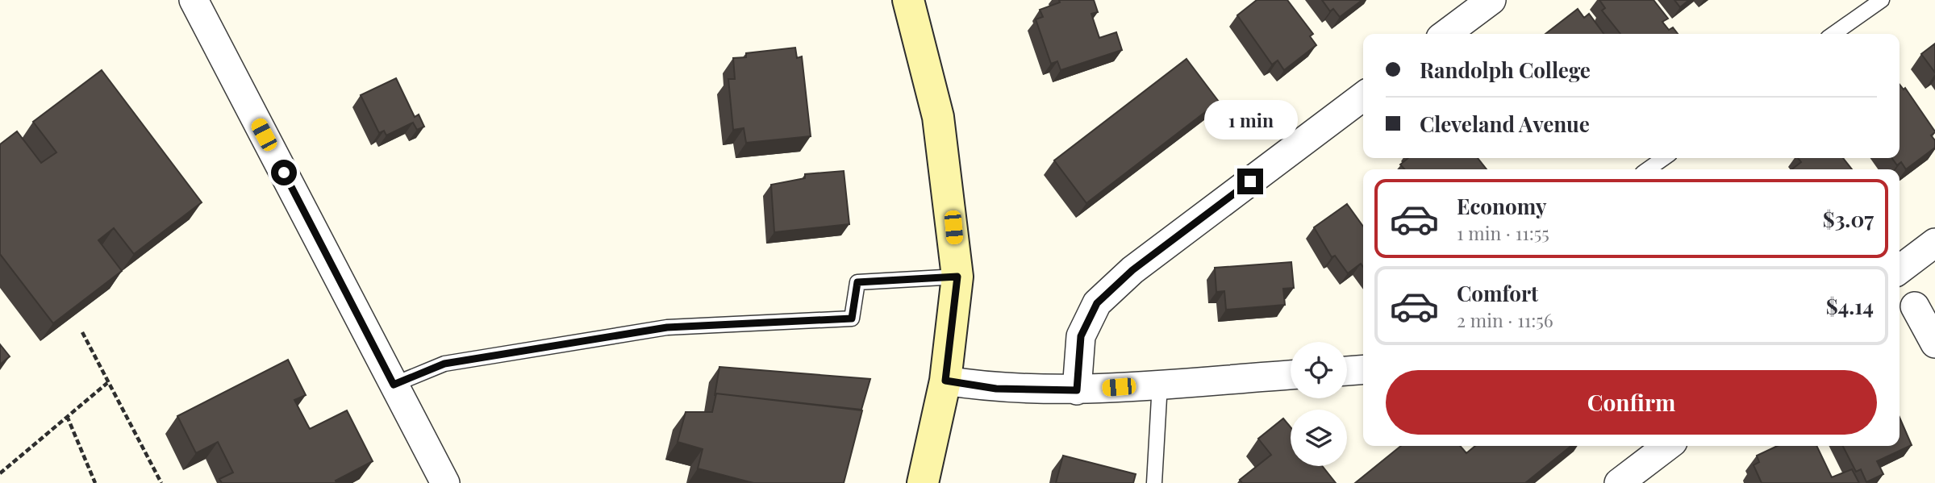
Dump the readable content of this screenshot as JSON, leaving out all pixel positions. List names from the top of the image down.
{
  "page": {
    "banner": ["Randolph College", "Cleveland Avenue"],
    "bubble": "1 min",
    "list": [
      {
        "name": "Economy",
        "note": "1 min · 11:55",
        "value": "$3.07"
      },
      {
        "name": "Comfort",
        "note": "2 min · 11:56",
        "value": "$4.14"
      }
    ],
    "buttons": "Confirm"
  }
}
